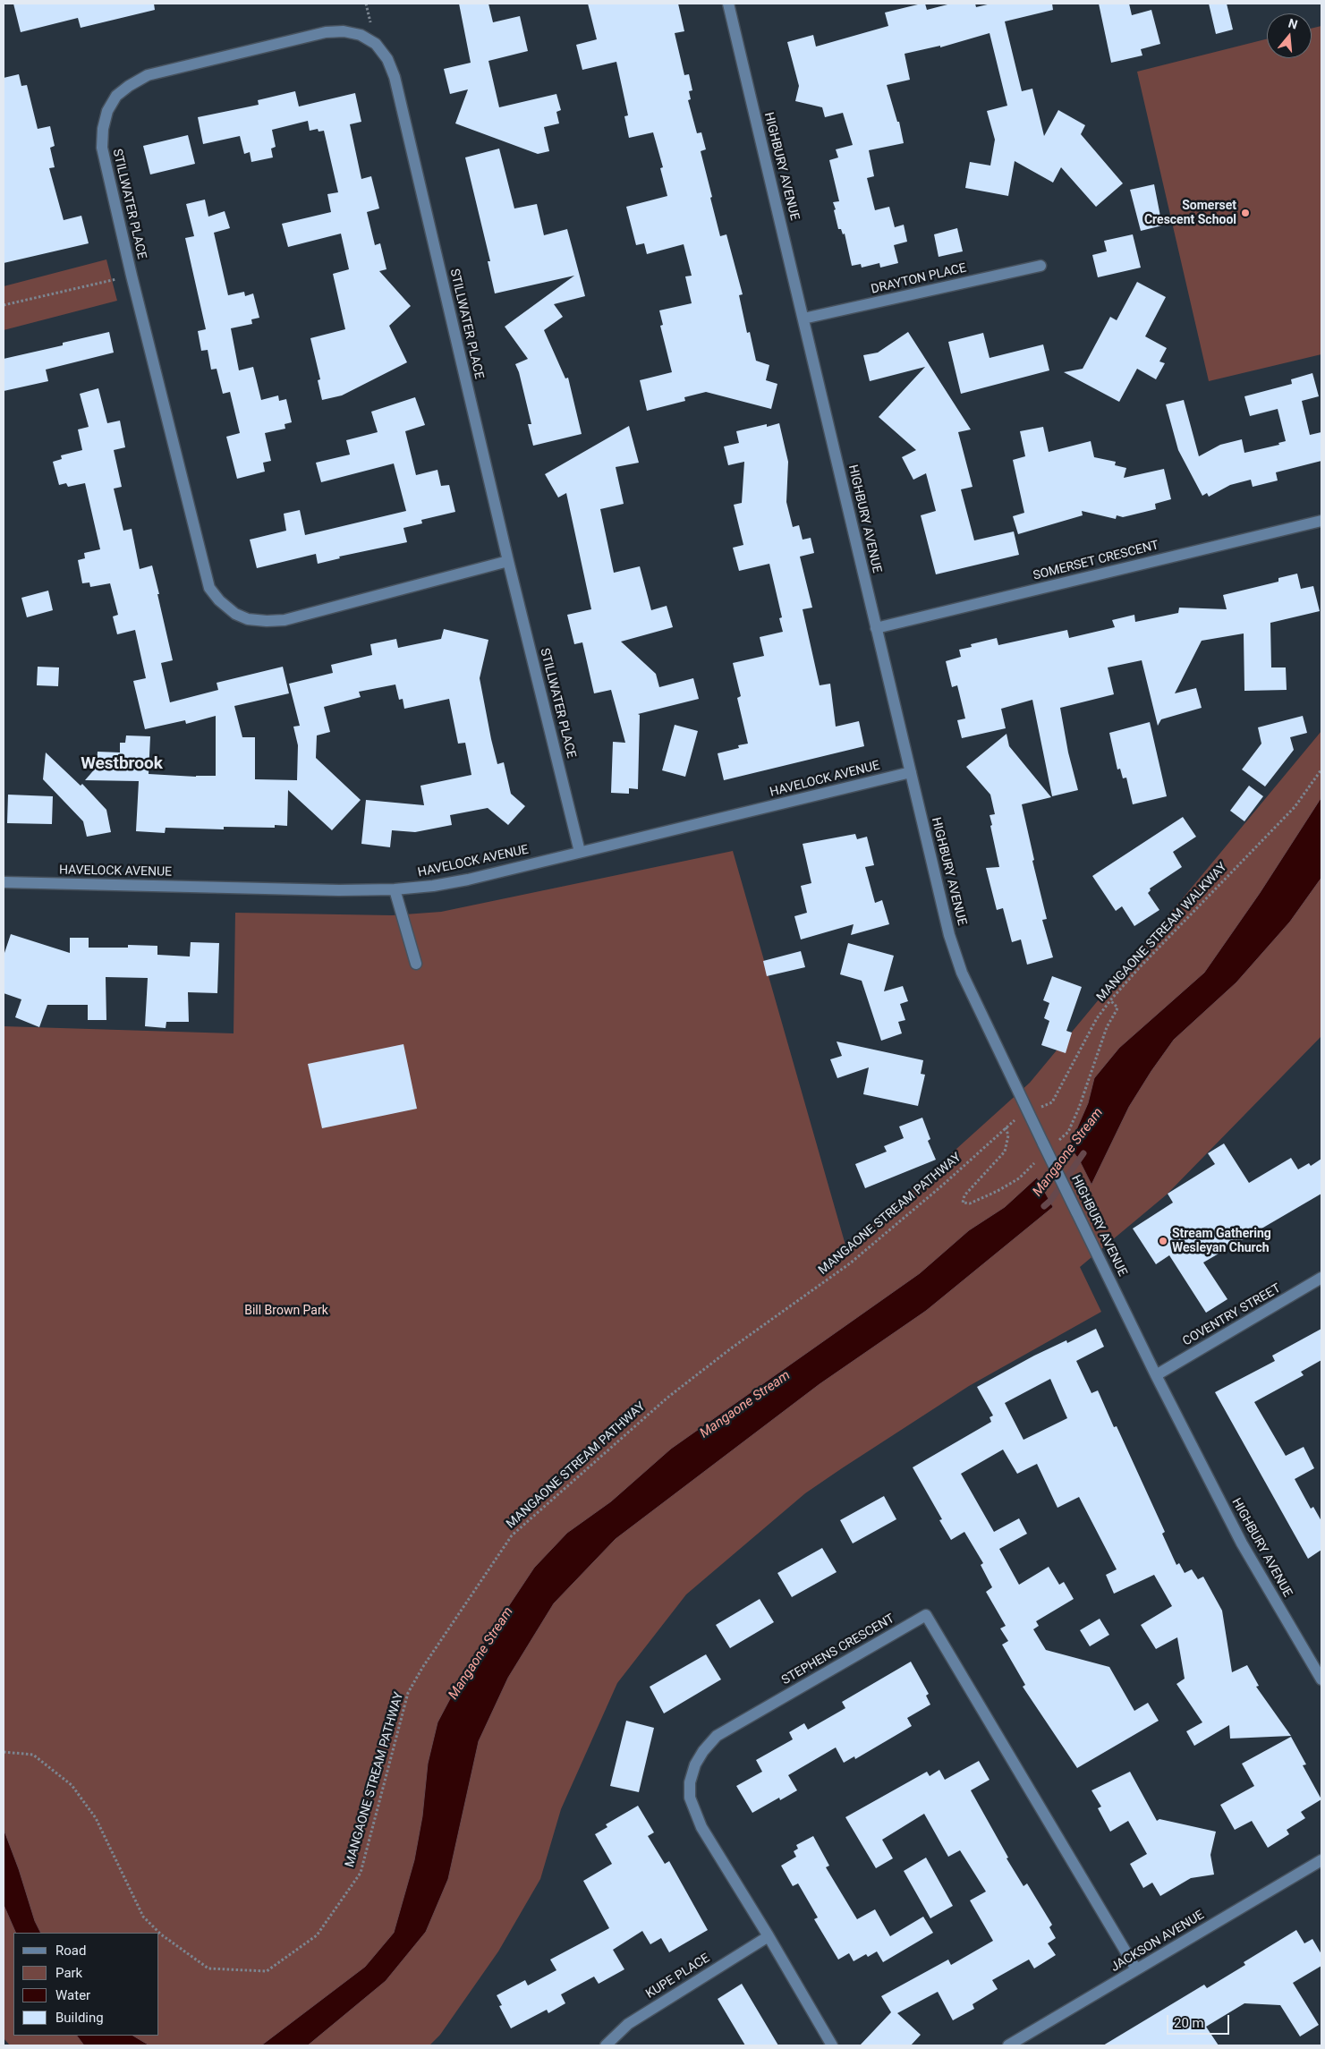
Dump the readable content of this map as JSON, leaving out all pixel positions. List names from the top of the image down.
{
  "streets": {
    "street": [
      "HIGHBURY AVENUE",
      "STILLWATER PLACE",
      "DRAYTON PLACE",
      "SOMERSET CRESCENT",
      "HAVELOCK AVENUE",
      "COVENTRY STREET",
      "STEPHENS CRESCENT",
      "JACKSON AVENUE",
      "KUPE PLACE"
    ],
    "path": ["MANGAONE STREAM WALKWAY", "MANGAONE STREAM PATHWAY"]
  },
  "crossings": [
    ["HIGHBURY AVENUE", "DRAYTON PLACE"],
    ["HIGHBURY AVENUE", "SOMERSET CRESCENT"],
    ["HIGHBURY AVENUE", "HAVELOCK AVENUE"],
    ["HIGHBURY AVENUE", "MANGAONE STREAM WALKWAY"],
    ["HIGHBURY AVENUE", "MANGAONE STREAM PATHWAY"],
    ["HIGHBURY AVENUE", "COVENTRY STREET"],
    ["STILLWATER PLACE", "HAVELOCK AVENUE"],
    ["MANGAONE STREAM WALKWAY", "MANGAONE STREAM PATHWAY"],
    ["STEPHENS CRESCENT", "JACKSON AVENUE"],
    ["STEPHENS CRESCENT", "KUPE PLACE"]
  ],
  "districts": ["Westbrook"],
  "water": ["Mangaone Stream"],
  "parks": ["Bill Brown Park"],
  "places": ["Somerset Crescent School", "Stream Gathering Wesleyan Church"],
  "legend": [
    "Road",
    "Park",
    "Water",
    "Building"
  ],
  "scale_bar": "20 m",
  "north": "top"
}
